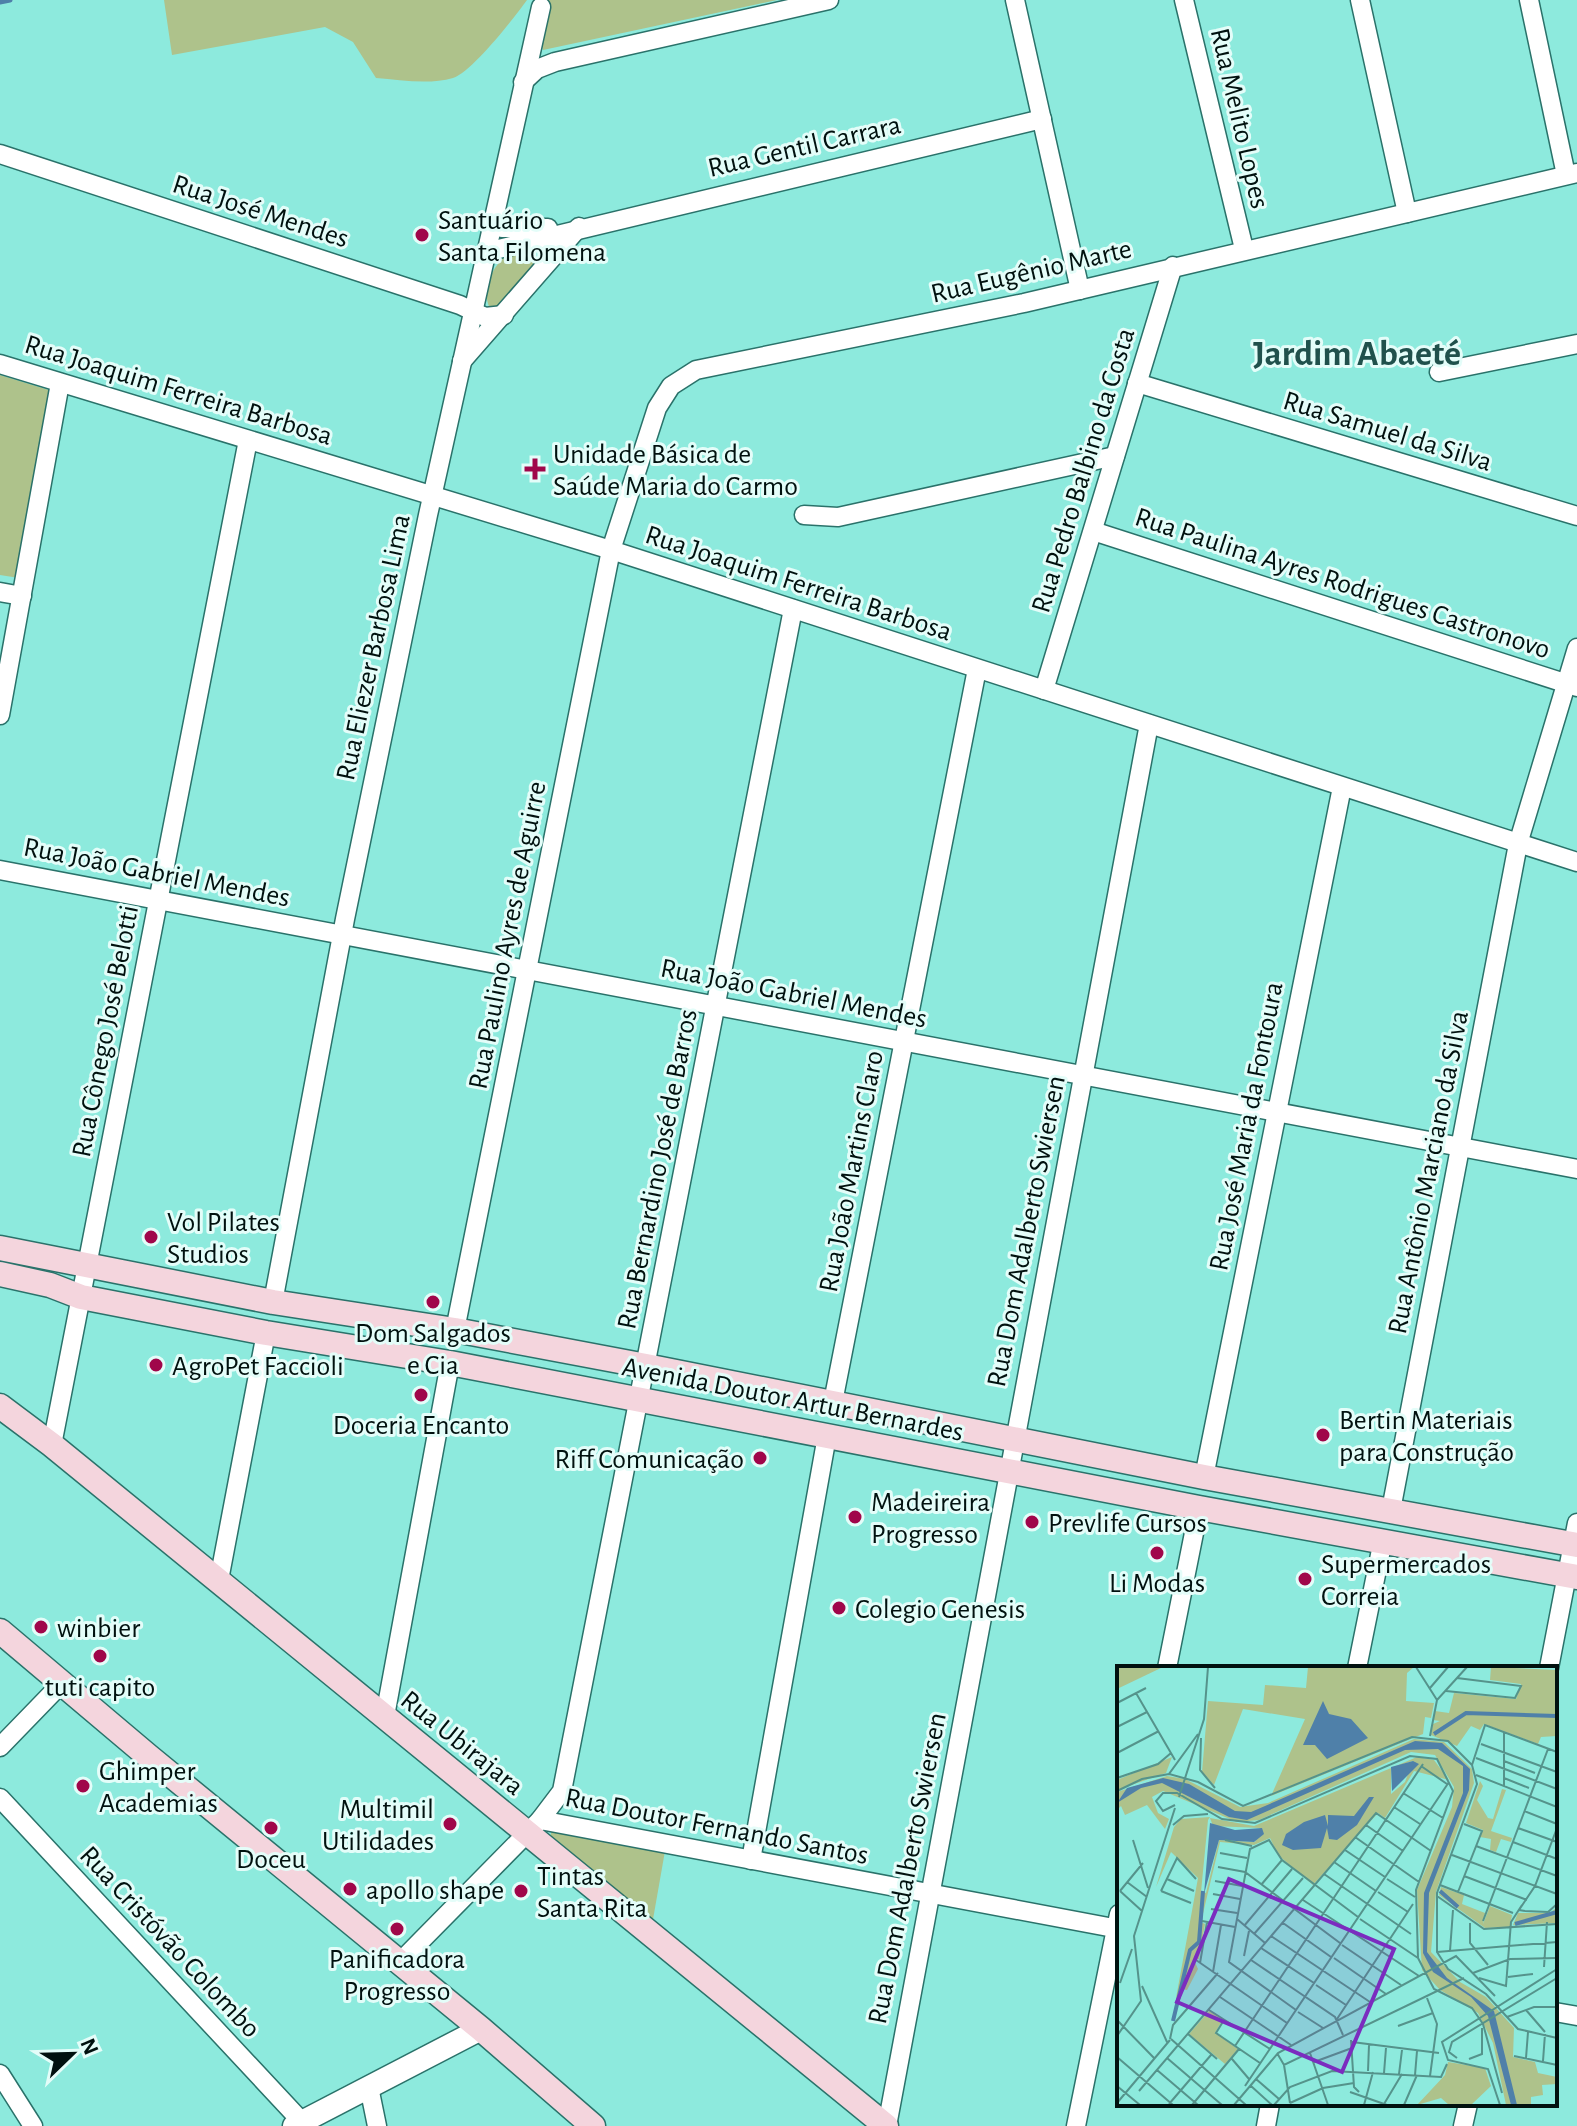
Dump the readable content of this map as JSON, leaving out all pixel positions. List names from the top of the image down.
{
  "streets": {
    "main road": ["Avenida Doutor Artur Bernardes", "Rua Ubirajara"],
    "street": [
      "Rua Melito Lopes",
      "Rua Gentil Carrara",
      "Rua José Mendes",
      "Rua Eugênio Marte",
      "Rua Joaquim Ferreira Barbosa",
      "Rua Samuel da Silva",
      "Rua Pedro Balbino da Costa",
      "Rua Paulina Ayres Rodrigues Castronovo",
      "Rua Eliezer Barbosa Lima",
      "Rua João Gabriel Mendes",
      "Rua Paulino Ayres de Aguirre",
      "Rua Cônego José Belotti",
      "Rua José Maria da Fontoura",
      "Rua Bernardino José de Barros",
      "Rua João Martins Claro",
      "Rua Antônio Marciano da Silva",
      "Rua Dom Adalberto Swiersen",
      "Rua Doutor Fernando Santos",
      "Rua Cristóvão Colombo"
    ]
  },
  "crossings": [
    ["Rua Melito Lopes", "Rua Eugênio Marte"],
    ["Rua Gentil Carrara", "Rua Eliezer Barbosa Lima"],
    ["Rua José Mendes", "Rua Eliezer Barbosa Lima"],
    ["Rua Eugênio Marte", "Rua Joaquim Ferreira Barbosa"],
    ["Rua Eugênio Marte", "Rua Pedro Balbino da Costa"],
    ["Rua Eugênio Marte", "Rua Paulino Ayres de Aguirre"],
    ["Rua Joaquim Ferreira Barbosa", "Rua Pedro Balbino da Costa"],
    ["Rua Joaquim Ferreira Barbosa", "Rua Eliezer Barbosa Lima"],
    ["Rua Joaquim Ferreira Barbosa", "Rua Paulino Ayres de Aguirre"],
    ["Rua Joaquim Ferreira Barbosa", "Rua Cônego José Belotti"],
    ["Rua Joaquim Ferreira Barbosa", "Rua José Maria da Fontoura"],
    ["Rua Joaquim Ferreira Barbosa", "Rua Bernardino José de Barros"],
    ["Rua Joaquim Ferreira Barbosa", "Rua João Martins Claro"],
    ["Rua Joaquim Ferreira Barbosa", "Rua Antônio Marciano da Silva"],
    ["Rua Joaquim Ferreira Barbosa", "Rua Dom Adalberto Swiersen"],
    ["Rua Samuel da Silva", "Rua Pedro Balbino da Costa"],
    ["Rua Pedro Balbino da Costa", "Rua Paulina Ayres Rodrigues Castronovo"],
    ["Rua Paulina Ayres Rodrigues Castronovo", "Rua Antônio Marciano da Silva"],
    ["Rua Eliezer Barbosa Lima", "Rua João Gabriel Mendes"],
    ["Rua Eliezer Barbosa Lima", "Avenida Doutor Artur Bernardes"],
    ["Rua João Gabriel Mendes", "Rua Paulino Ayres de Aguirre"],
    ["Rua João Gabriel Mendes", "Rua Cônego José Belotti"],
    ["Rua João Gabriel Mendes", "Rua José Maria da Fontoura"],
    ["Rua João Gabriel Mendes", "Rua Bernardino José de Barros"],
    ["Rua João Gabriel Mendes", "Rua João Martins Claro"],
    ["Rua João Gabriel Mendes", "Rua Antônio Marciano da Silva"],
    ["Rua João Gabriel Mendes", "Rua Dom Adalberto Swiersen"],
    ["Rua Paulino Ayres de Aguirre", "Avenida Doutor Artur Bernardes"],
    ["Rua Cônego José Belotti", "Avenida Doutor Artur Bernardes"],
    ["Rua Cônego José Belotti", "Rua Ubirajara"],
    ["Rua José Maria da Fontoura", "Avenida Doutor Artur Bernardes"],
    ["Rua Bernardino José de Barros", "Avenida Doutor Artur Bernardes"],
    ["Rua Bernardino José de Barros", "Rua Ubirajara"],
    ["Rua Bernardino José de Barros", "Rua Doutor Fernando Santos"],
    ["Rua João Martins Claro", "Avenida Doutor Artur Bernardes"],
    ["Rua Antônio Marciano da Silva", "Avenida Doutor Artur Bernardes"],
    ["Rua Dom Adalberto Swiersen", "Avenida Doutor Artur Bernardes"],
    ["Rua Dom Adalberto Swiersen", "Rua Ubirajara"],
    ["Rua Dom Adalberto Swiersen", "Rua Doutor Fernando Santos"],
    ["Rua Ubirajara", "Rua Doutor Fernando Santos"]
  ],
  "districts": ["Jardim Abaeté"],
  "places": {
    "other": [
      "Santuário Santa Filomena",
      "Vol Pilates Studios",
      "Dom Salgados e Cia",
      "AgroPet Faccioli",
      "Doceria Encanto",
      "Bertin Materiais para Construção",
      "Riff Comunicação",
      "Madeireira Progresso",
      "Prevlife Cursos",
      "Li Modas",
      "Supermercados Correia",
      "Colegio Genesis",
      "winbier",
      "tuti capito",
      "Ghimper Academias",
      "Multimil Utilidades",
      "Doceu",
      "apollo shape",
      "Tintas Santa Rita",
      "Panificadora Progresso"
    ],
    "health": ["Unidade Básica de Saúde Maria do Carmo"]
  },
  "north": "top right"
}
